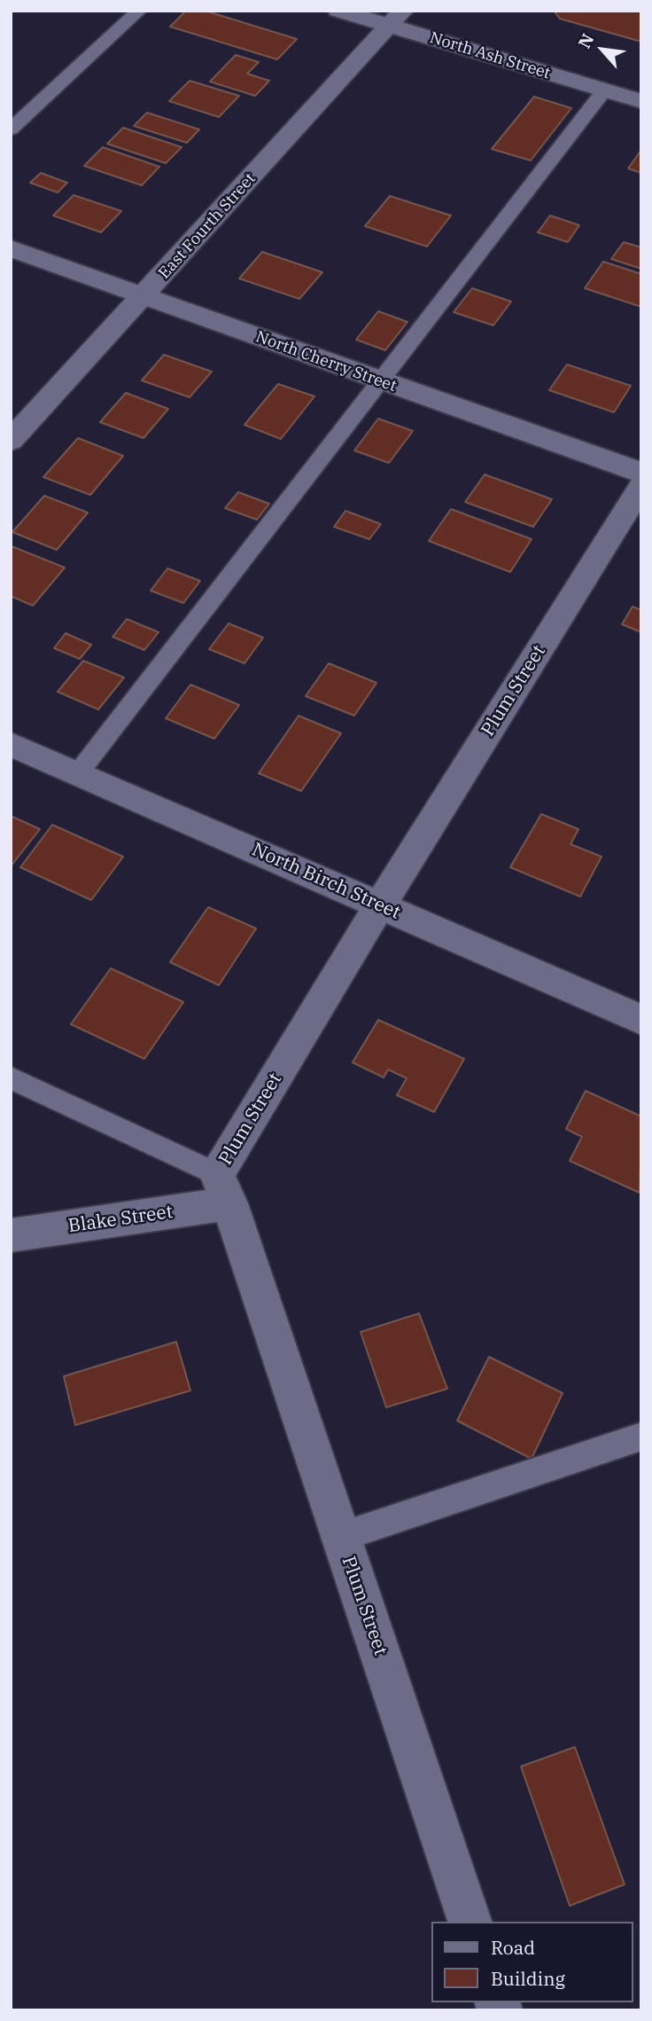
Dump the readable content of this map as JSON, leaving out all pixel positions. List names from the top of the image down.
{
  "streets": {
    "street": [
      "North Ash Street",
      "East Fourth Street",
      "North Cherry Street",
      "Plum Street",
      "North Birch Street",
      "Blake Street"
    ]
  },
  "crossings": [
    ["North Ash Street", "East Fourth Street"],
    ["East Fourth Street", "North Cherry Street"],
    ["Plum Street", "North Birch Street"],
    ["Plum Street", "Blake Street"]
  ],
  "legend": ["Road", "Building"],
  "north": "top left"
}
